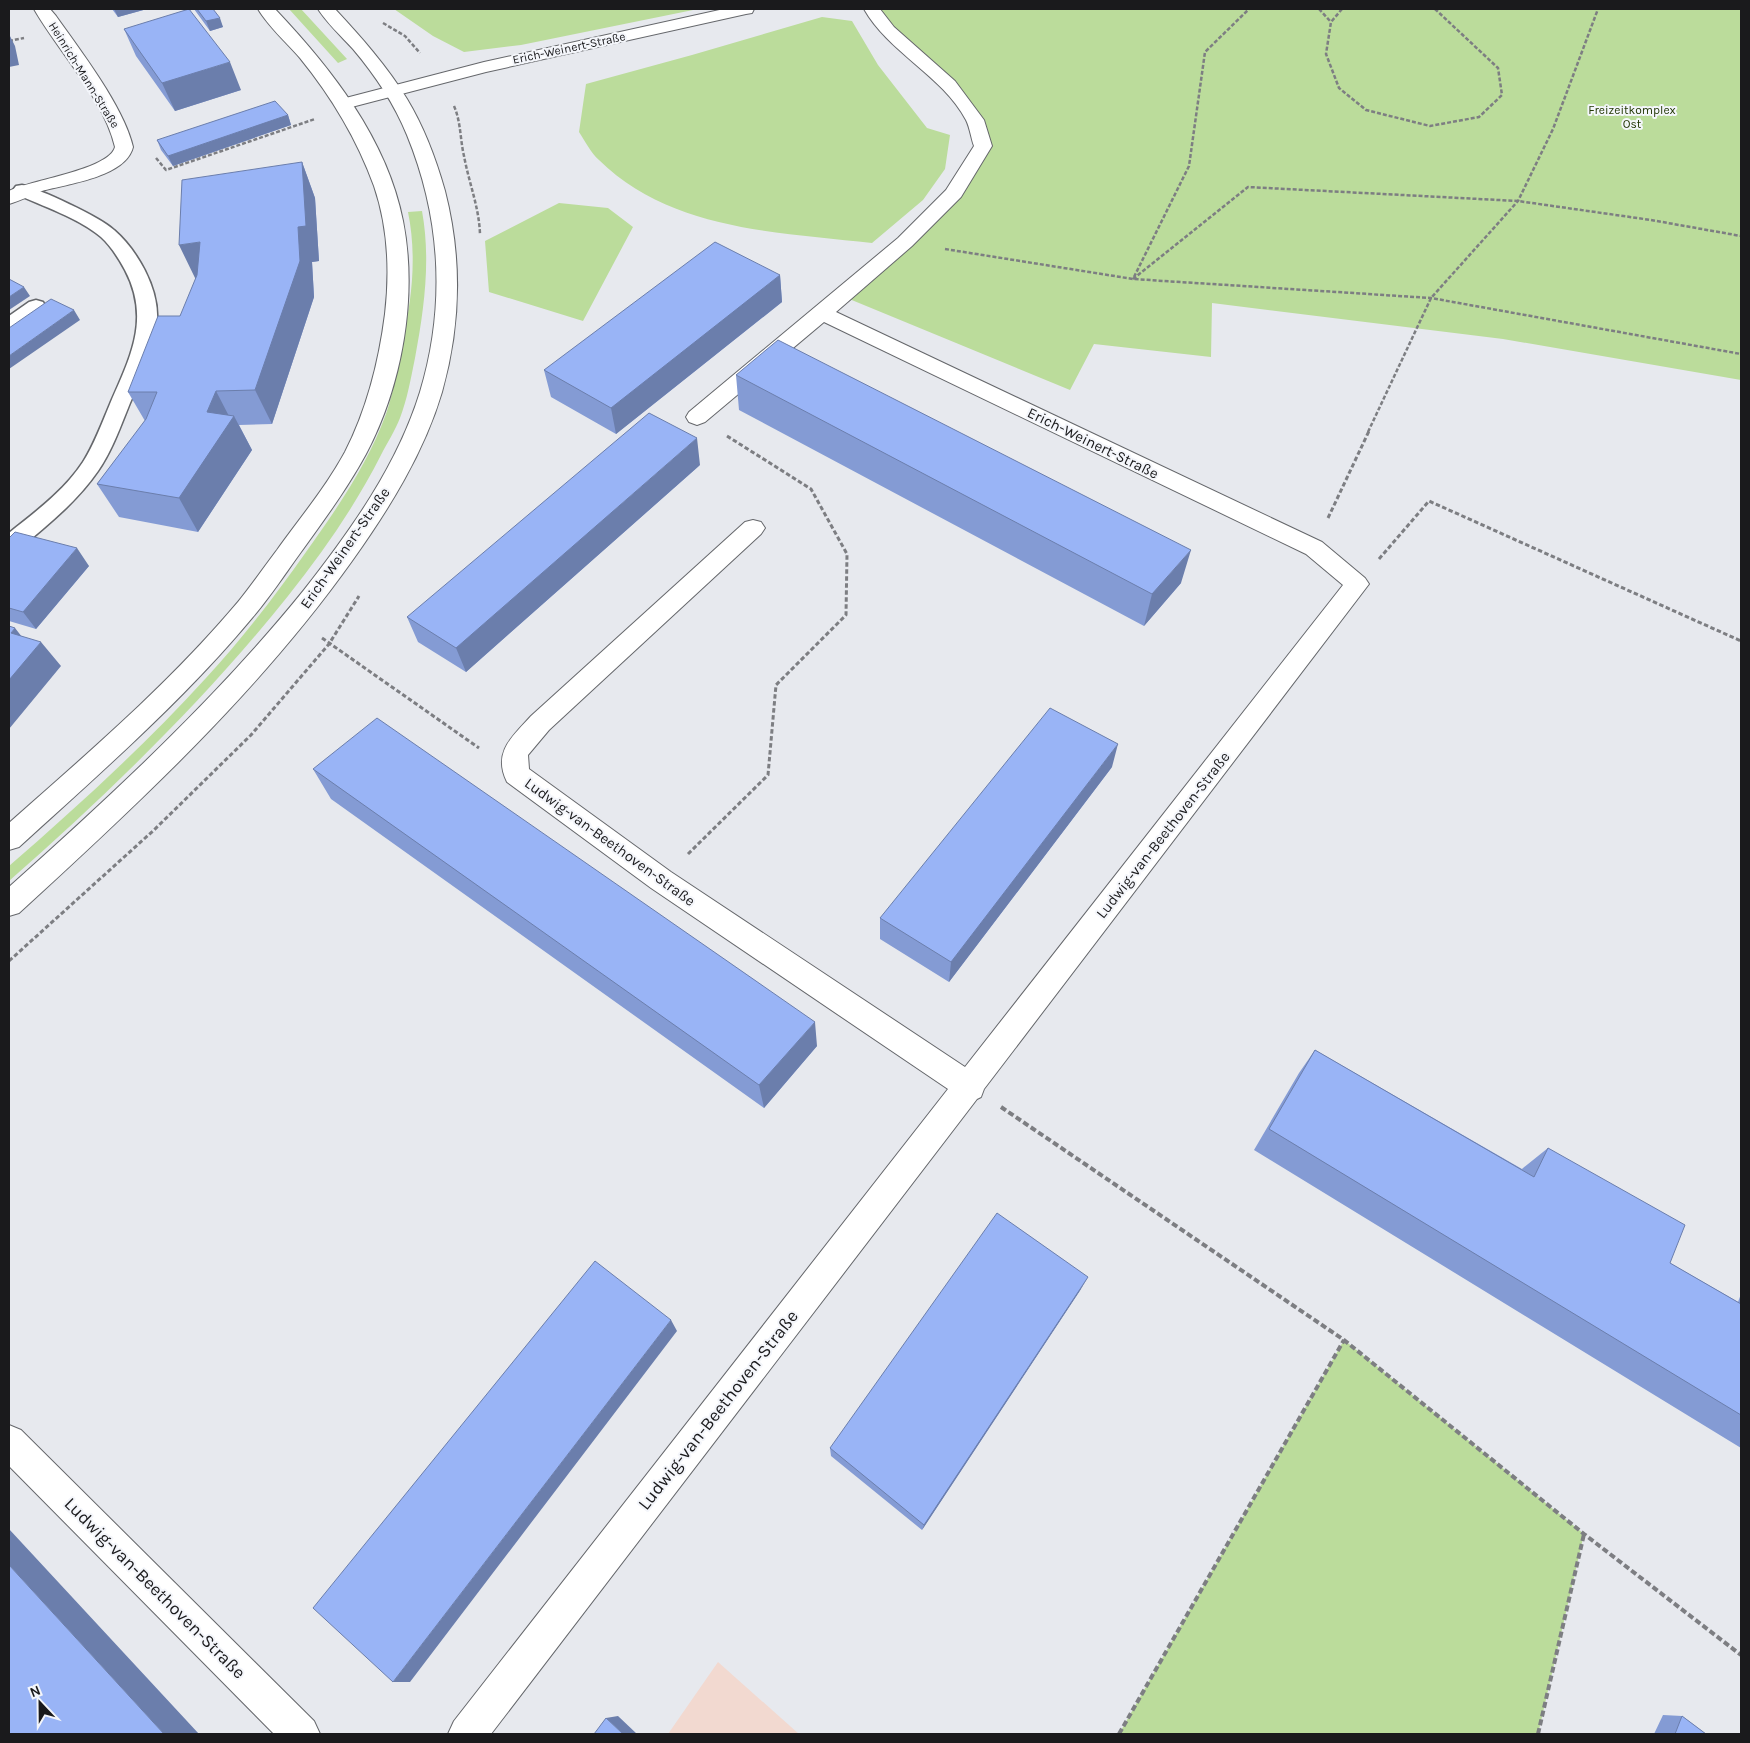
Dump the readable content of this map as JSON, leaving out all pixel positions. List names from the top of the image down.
{
  "streets": {
    "street": ["Erich-Weinert-Straße", "Heinrich-Mann-Straße", "Ludwig-van-Beethoven-Straße"]
  },
  "crossings": [
    ["Erich-Weinert-Straße", "Ludwig-van-Beethoven-Straße"]
  ],
  "parks": ["Freizeitkomplex Ost"],
  "north": "top"
}
